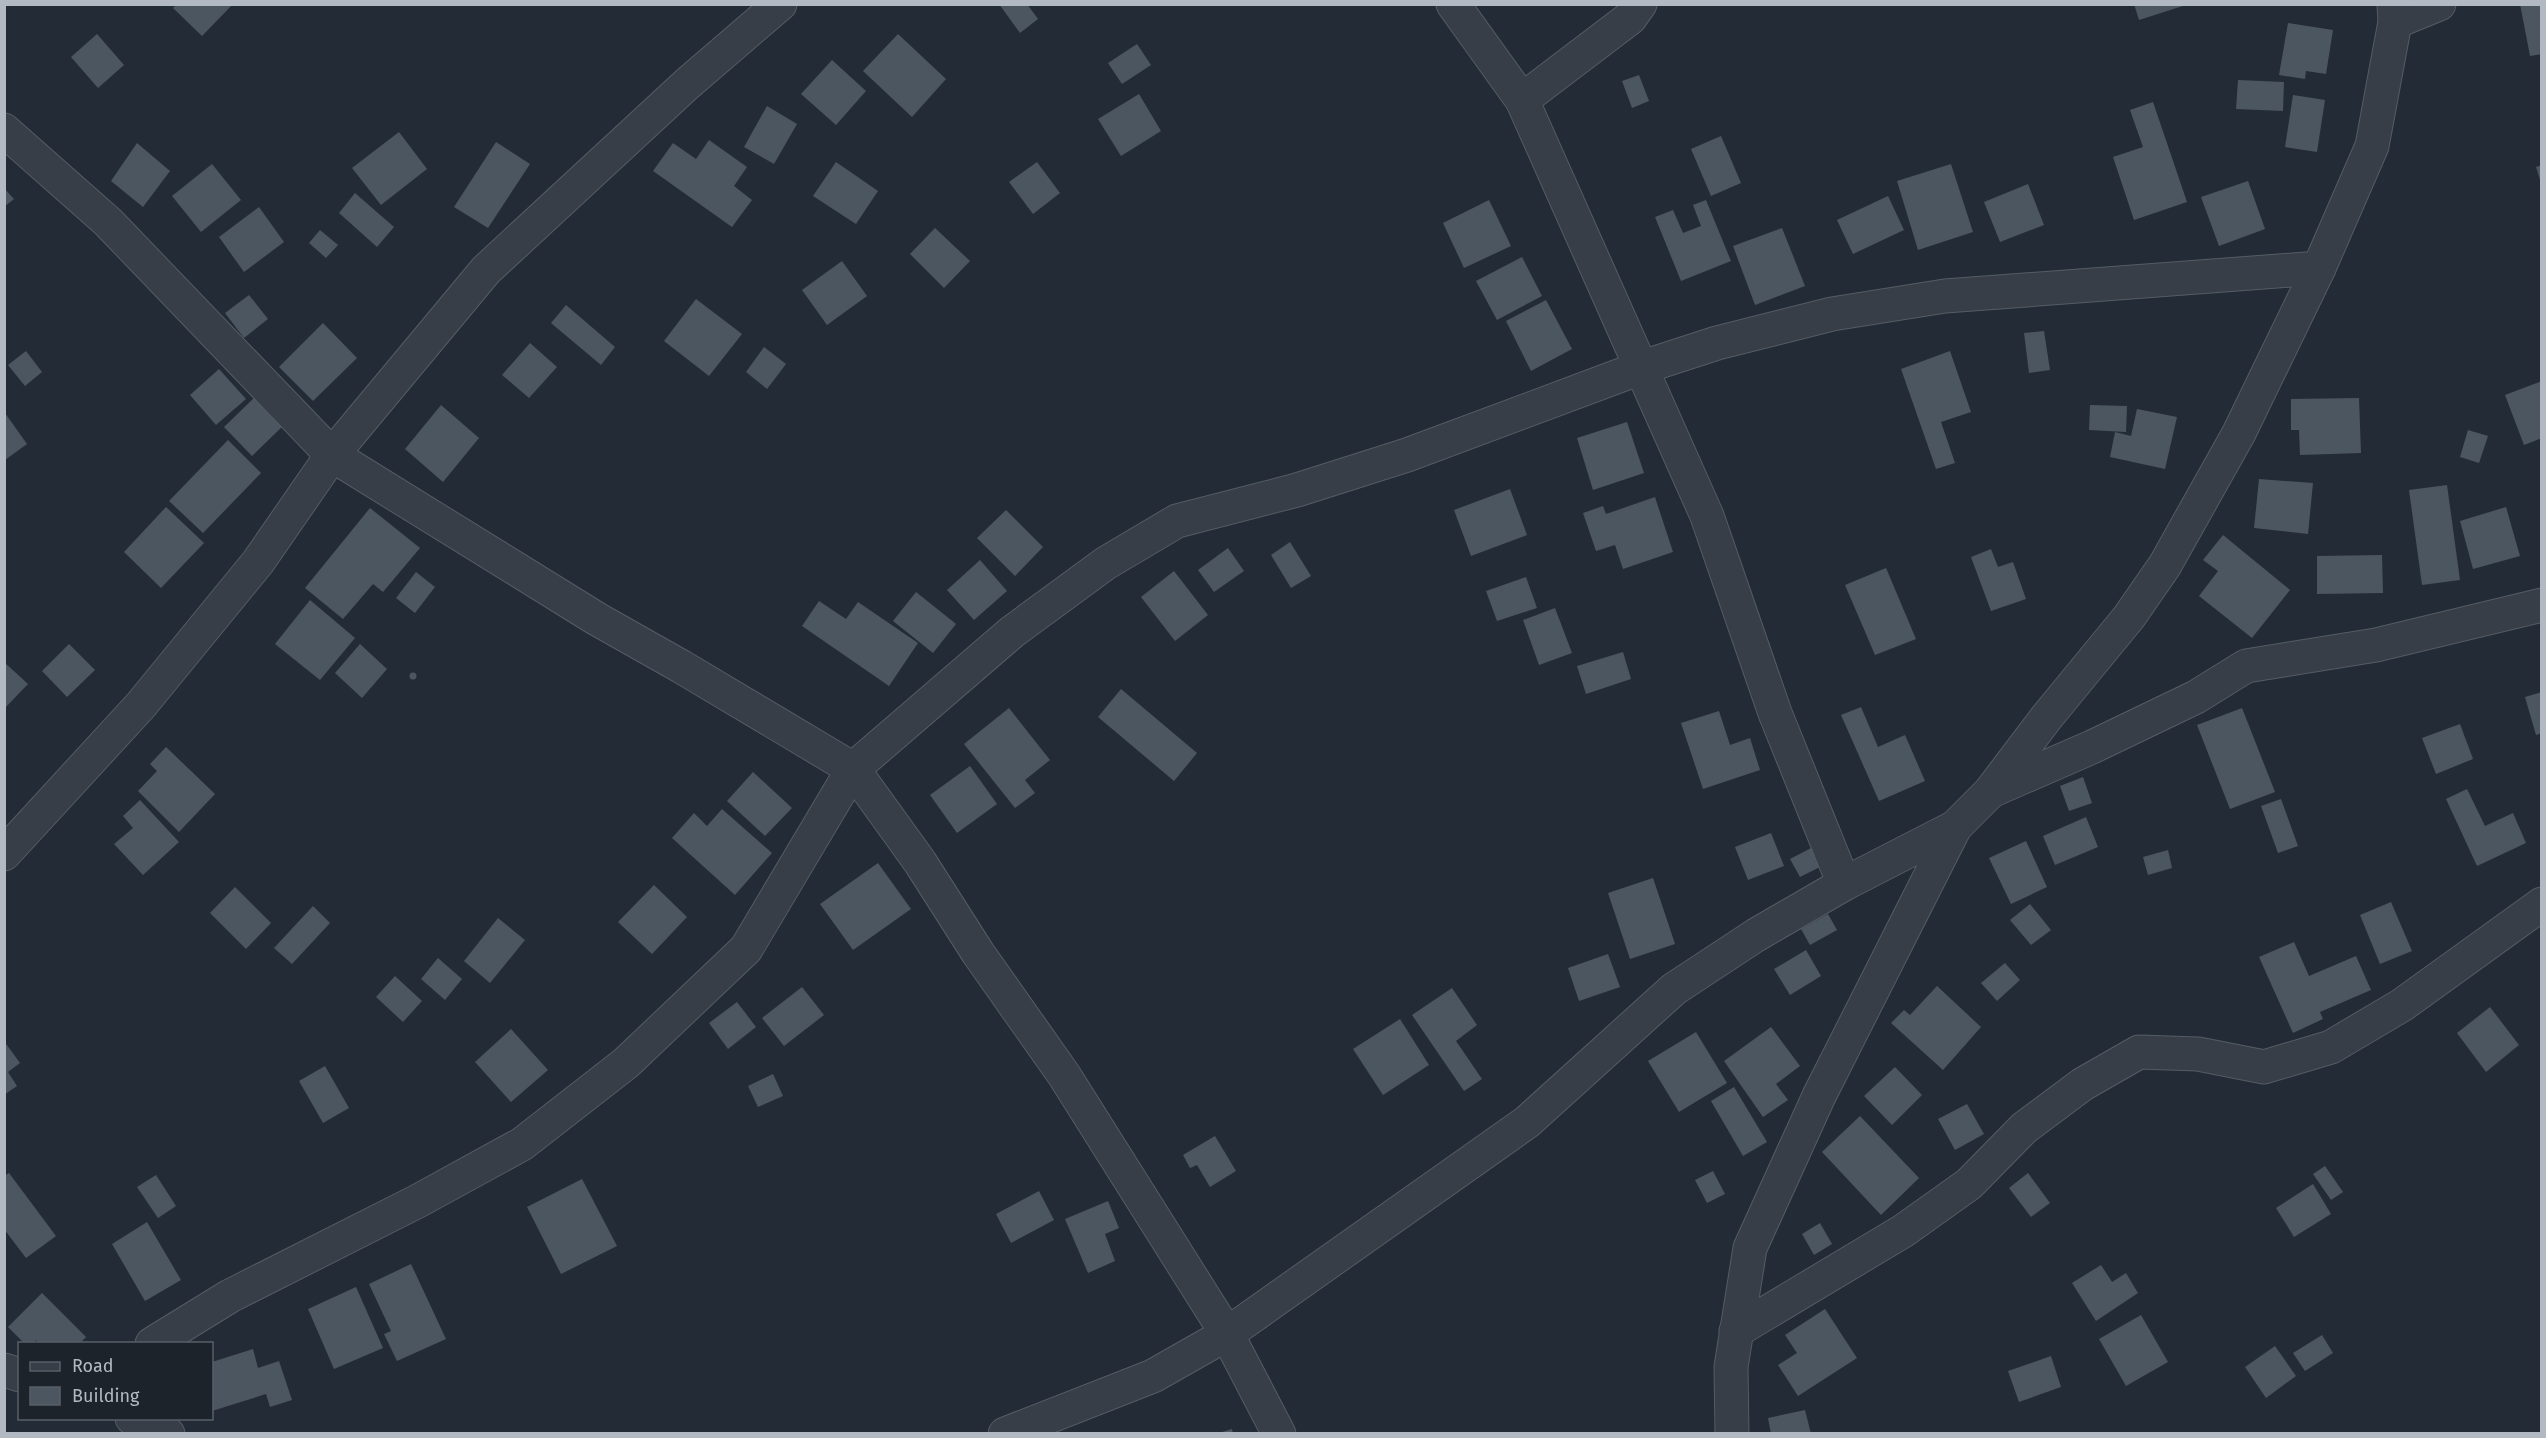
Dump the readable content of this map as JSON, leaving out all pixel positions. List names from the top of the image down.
{
  "legend": ["Road", "Building"]
}
